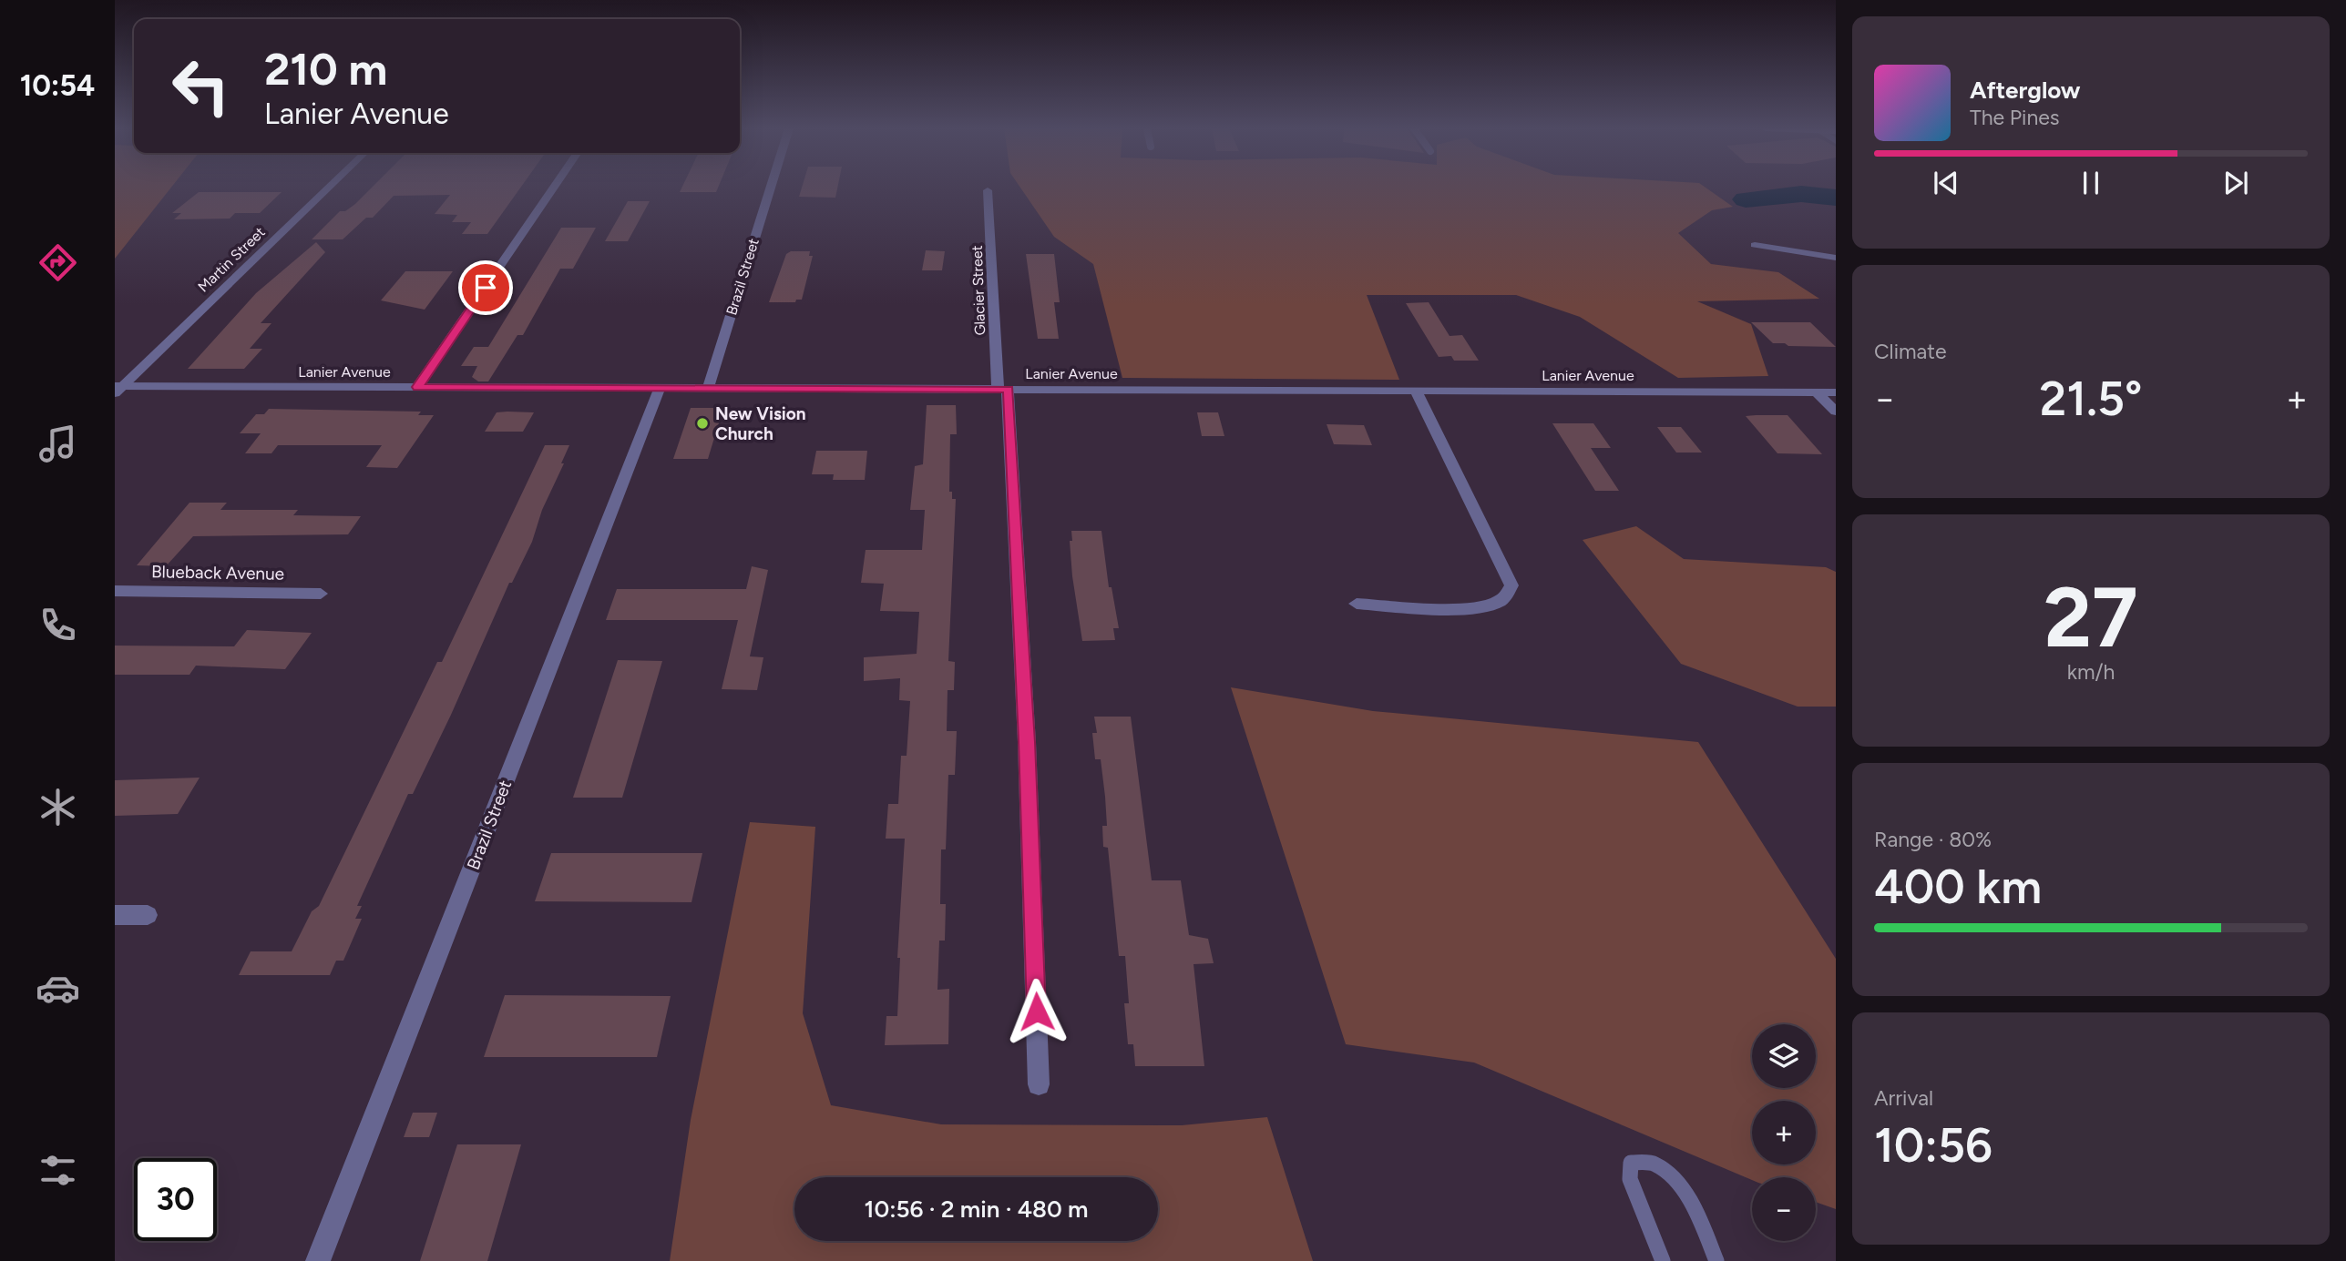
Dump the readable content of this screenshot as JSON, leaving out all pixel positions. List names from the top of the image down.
{
  "streets": {
    "street": [
      "Martin Street",
      "Brazil Street",
      "Glacier Street",
      "Lanier Avenue",
      "Blueback Avenue"
    ]
  },
  "crossings": [
    ["Martin Street", "Lanier Avenue"],
    ["Brazil Street", "Lanier Avenue"],
    ["Glacier Street", "Lanier Avenue"]
  ],
  "places": ["New Vision Church"],
  "page": {
    "tabs": "10:54",
    "turn": ["210 m", "Lanier Avenue"],
    "song": ["Afterglow", "The Pines"],
    "tile": [
      "Climate",
      ["27", "km/h"],
      ["Range · 80%", "400 km"],
      ["Arrival", "10:56"]
    ],
    "heat": ["−", "21.5°", "+"],
    "map_buttons": ["+", "−"],
    "limit": "30",
    "trip": "10:56 · 2 min · 480 m"
  }
}
